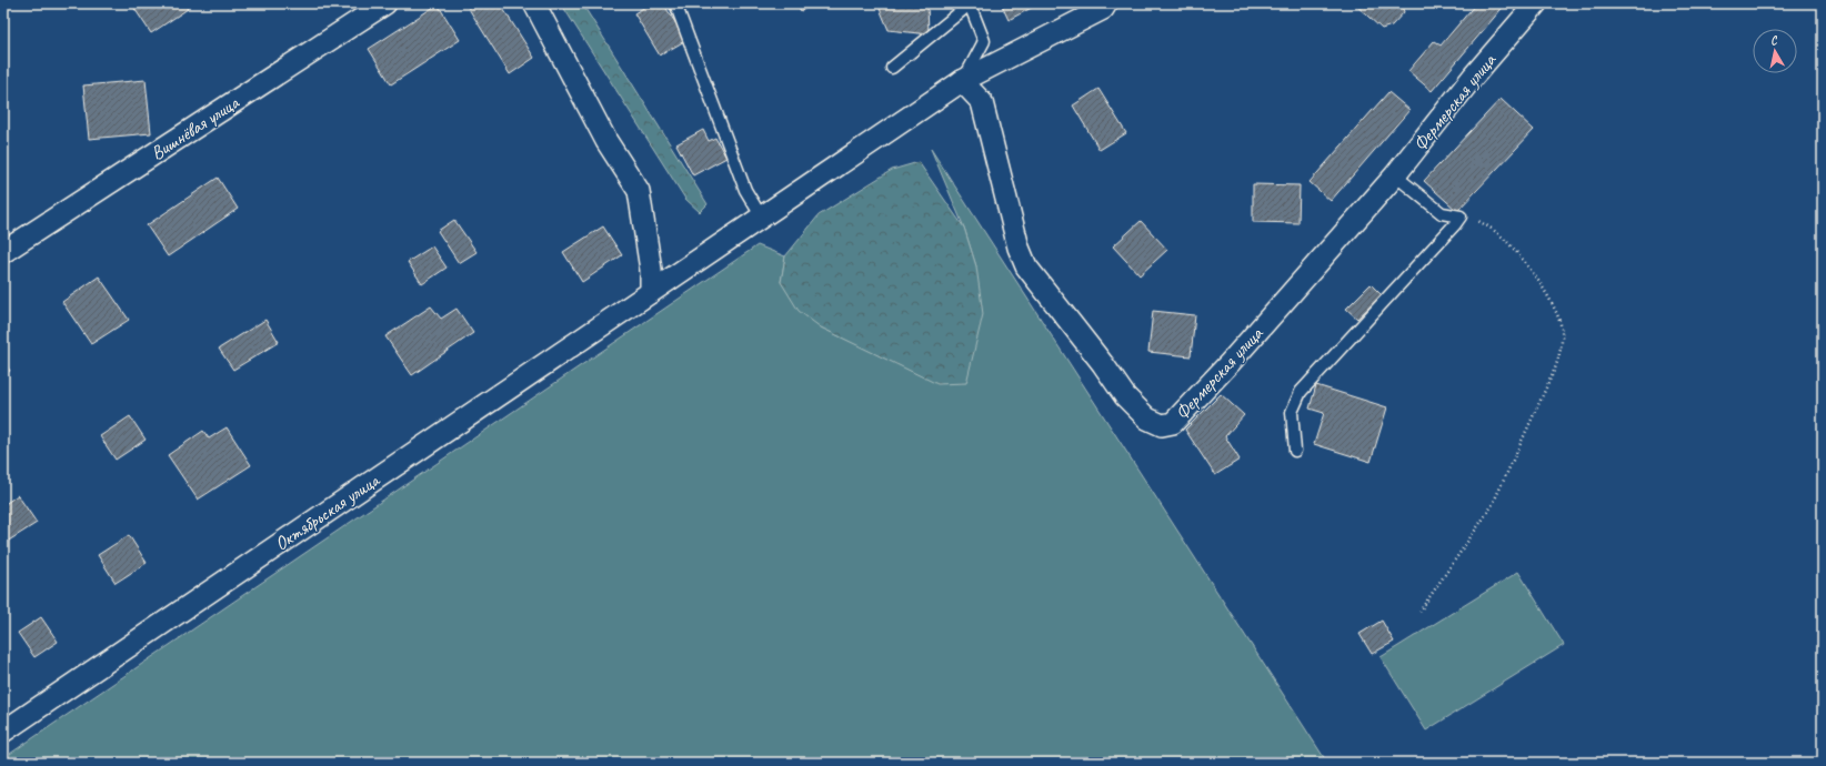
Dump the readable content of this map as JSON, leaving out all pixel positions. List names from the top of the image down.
{
  "streets": {
    "street": ["Фермерская улица", "Вишнёвая улица", "Октябрьская улица"]
  },
  "crossings": [
    ["Фермерская улица", "Октябрьская улица"]
  ],
  "north": "top"
}
